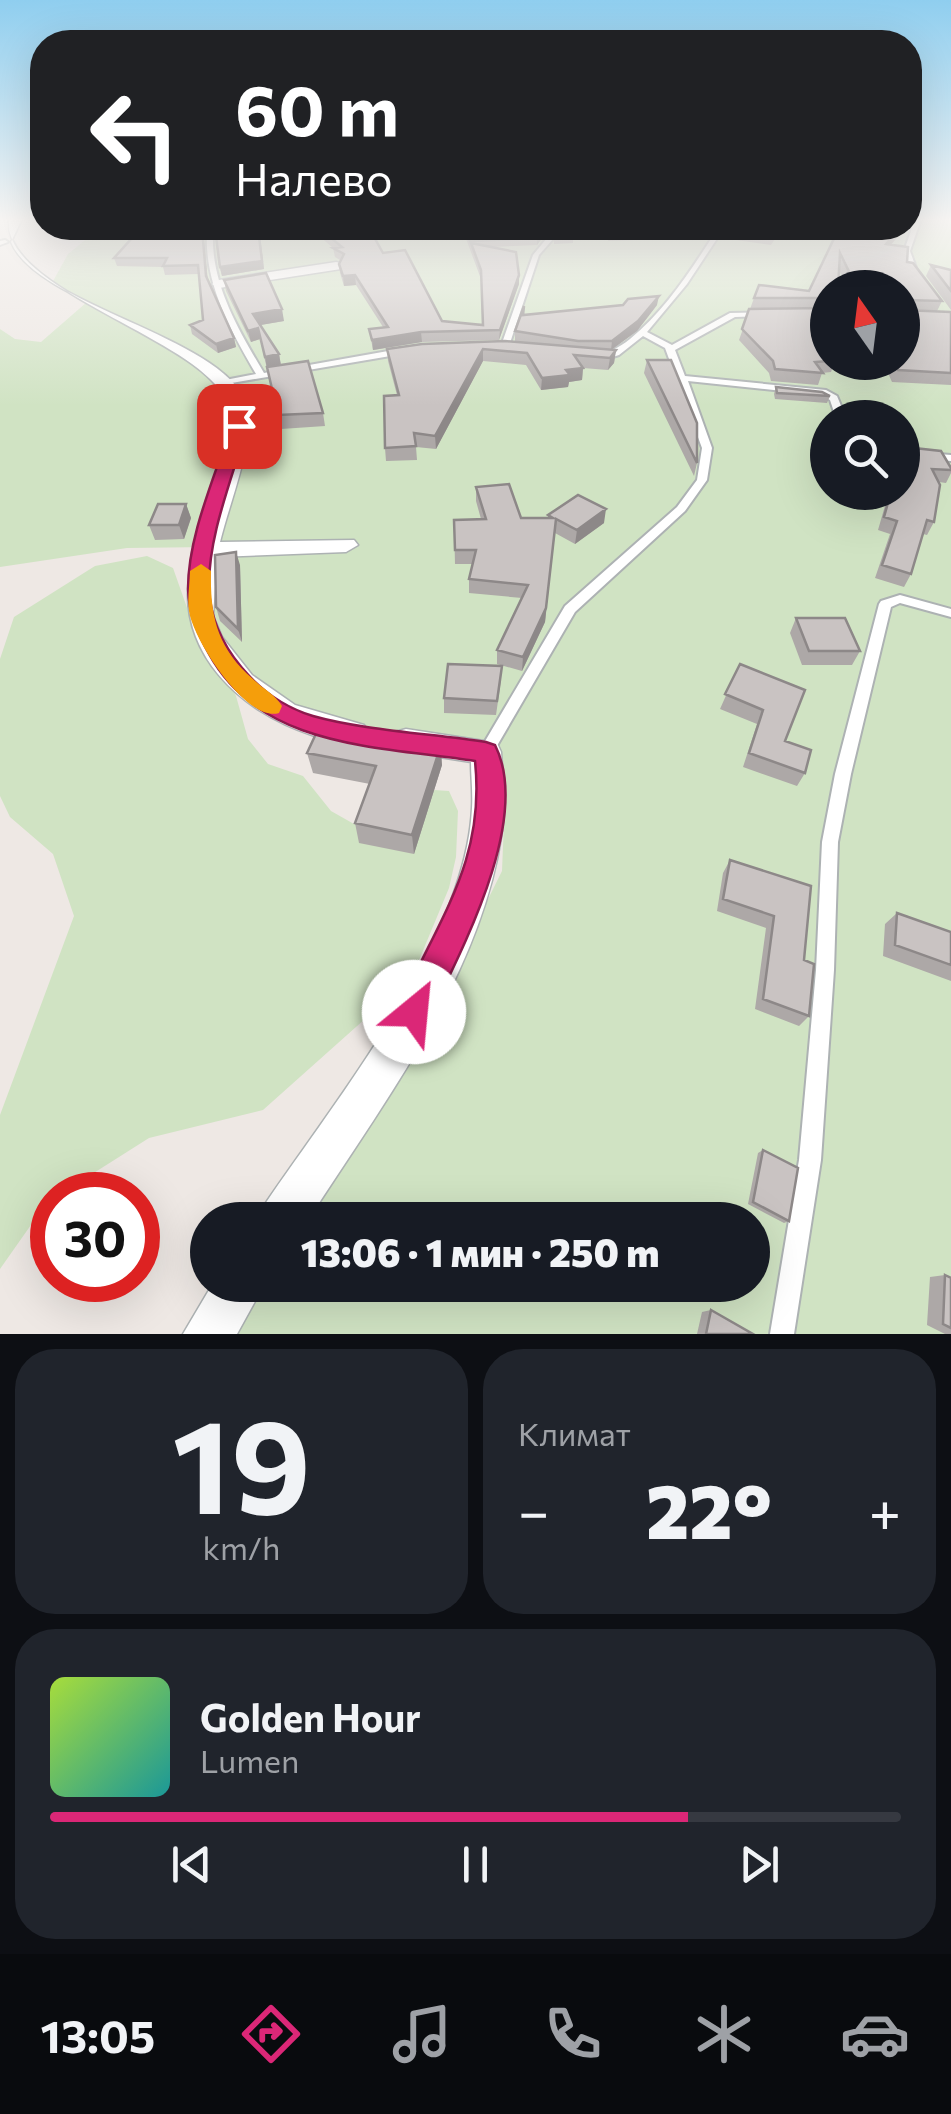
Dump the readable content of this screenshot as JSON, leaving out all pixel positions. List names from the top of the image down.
{
  "north": "top",
  "page": {
    "turn": ["60 m", "Налево"],
    "limit": "30",
    "trip": "13:06 · 1 мин · 250 m",
    "tile": [
      ["19", "km/h"],
      "Климат"
    ],
    "heat": ["−", "22°", "+"],
    "song": ["Golden Hour", "Lumen"],
    "tabs": "13:05"
  }
}
